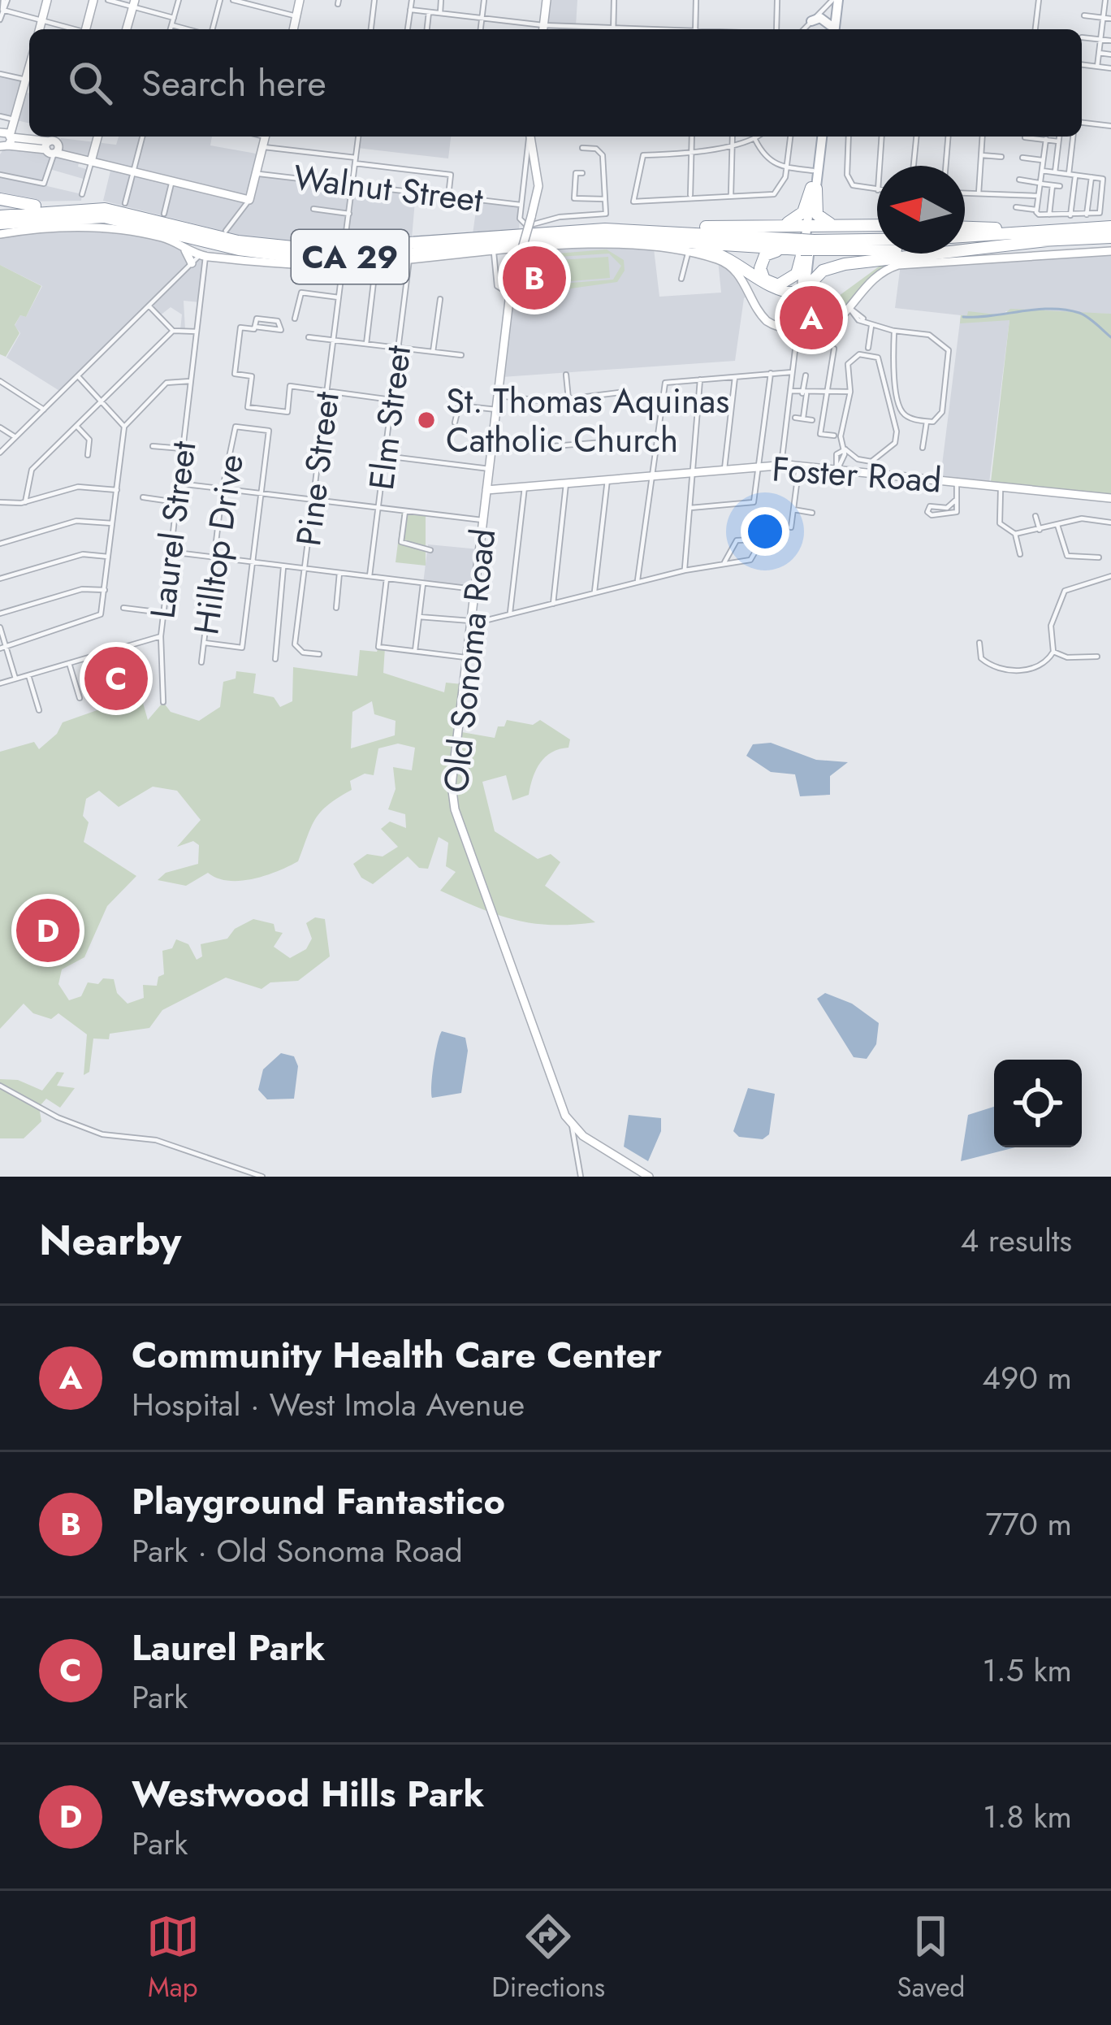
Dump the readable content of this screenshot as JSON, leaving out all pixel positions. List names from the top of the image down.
{
  "streets": {
    "highway": ["CA 29"],
    "street": [
      "Walnut Street",
      "Elm Street",
      "Pine Street",
      "Foster Road",
      "Laurel Street",
      "Hilltop Drive",
      "Old Sonoma Road"
    ]
  },
  "crossings": [
    ["Walnut Street", "Old Sonoma Road"],
    ["Foster Road", "Old Sonoma Road"]
  ],
  "places": ["St. Thomas Aquinas Catholic Church"],
  "north": "left",
  "page": {
    "search": "Search here",
    "pins": [
      "B",
      "A",
      "C",
      "D"
    ],
    "heading": ["Nearby", "4 results"],
    "list": [
      {
        "mark": "A",
        "name": "Community Health Care Center",
        "note": "Hospital · West Imola Avenue",
        "value": "490 m"
      },
      {
        "mark": "B",
        "name": "Playground Fantastico",
        "note": "Park · Old Sonoma Road",
        "value": "770 m"
      },
      {
        "mark": "C",
        "name": "Laurel Park",
        "note": "Park",
        "value": "1.5 km"
      },
      {
        "mark": "D",
        "name": "Westwood Hills Park",
        "note": "Park",
        "value": "1.8 km"
      }
    ],
    "nav": ["Map", "Directions", "Saved"]
  }
}
